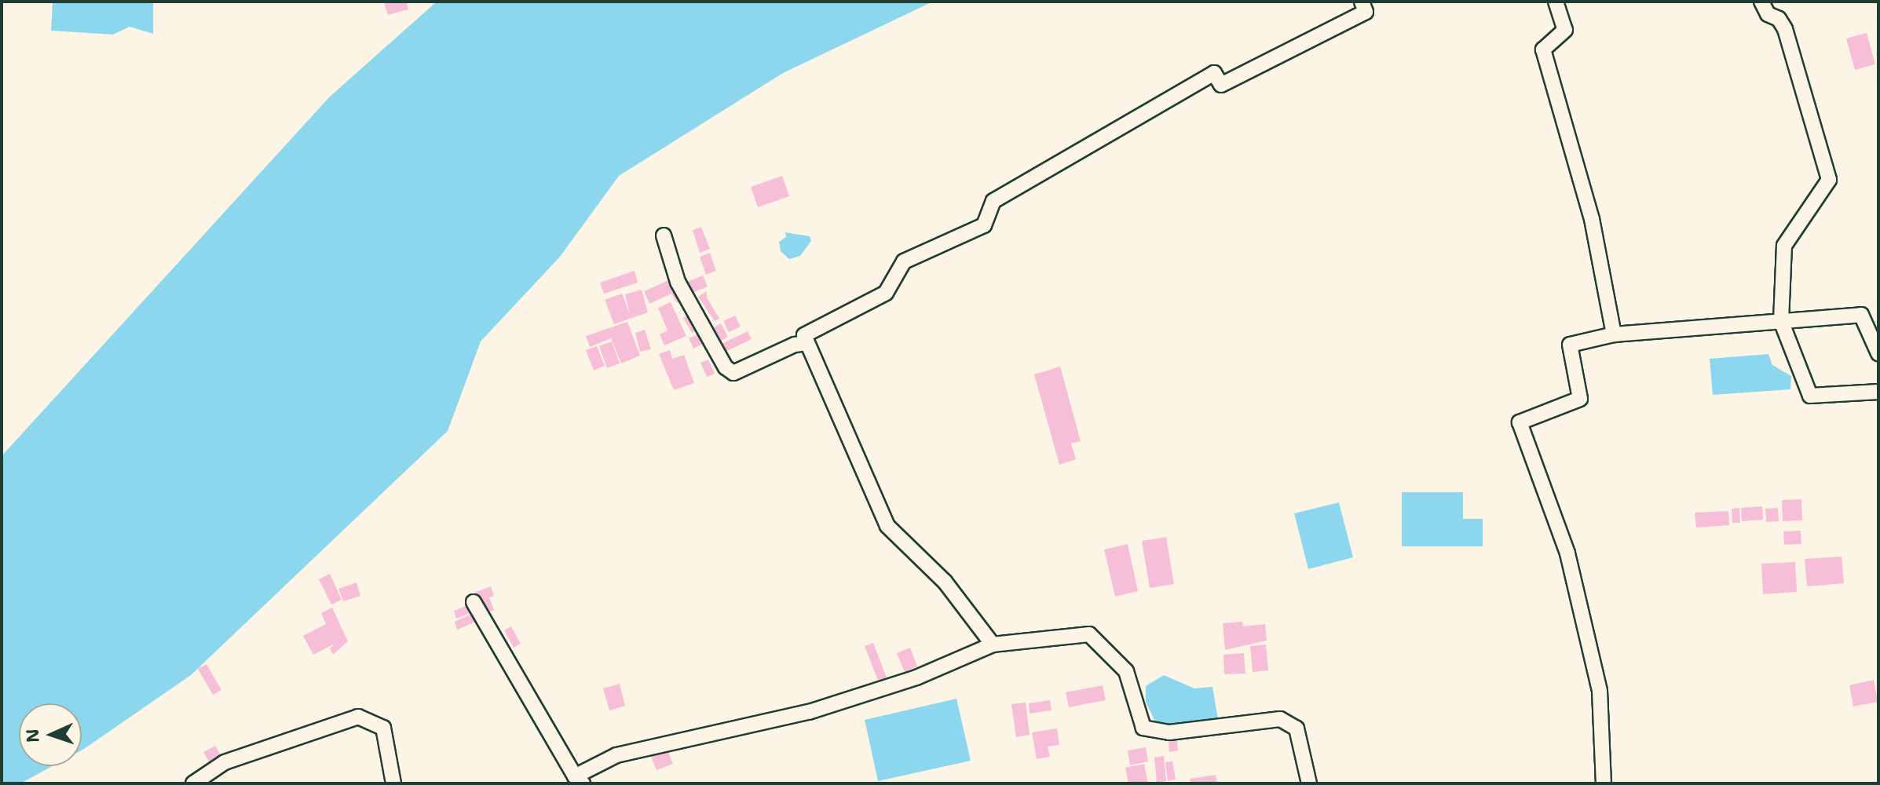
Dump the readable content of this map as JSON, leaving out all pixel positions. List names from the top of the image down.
{
  "north": "left"
}
